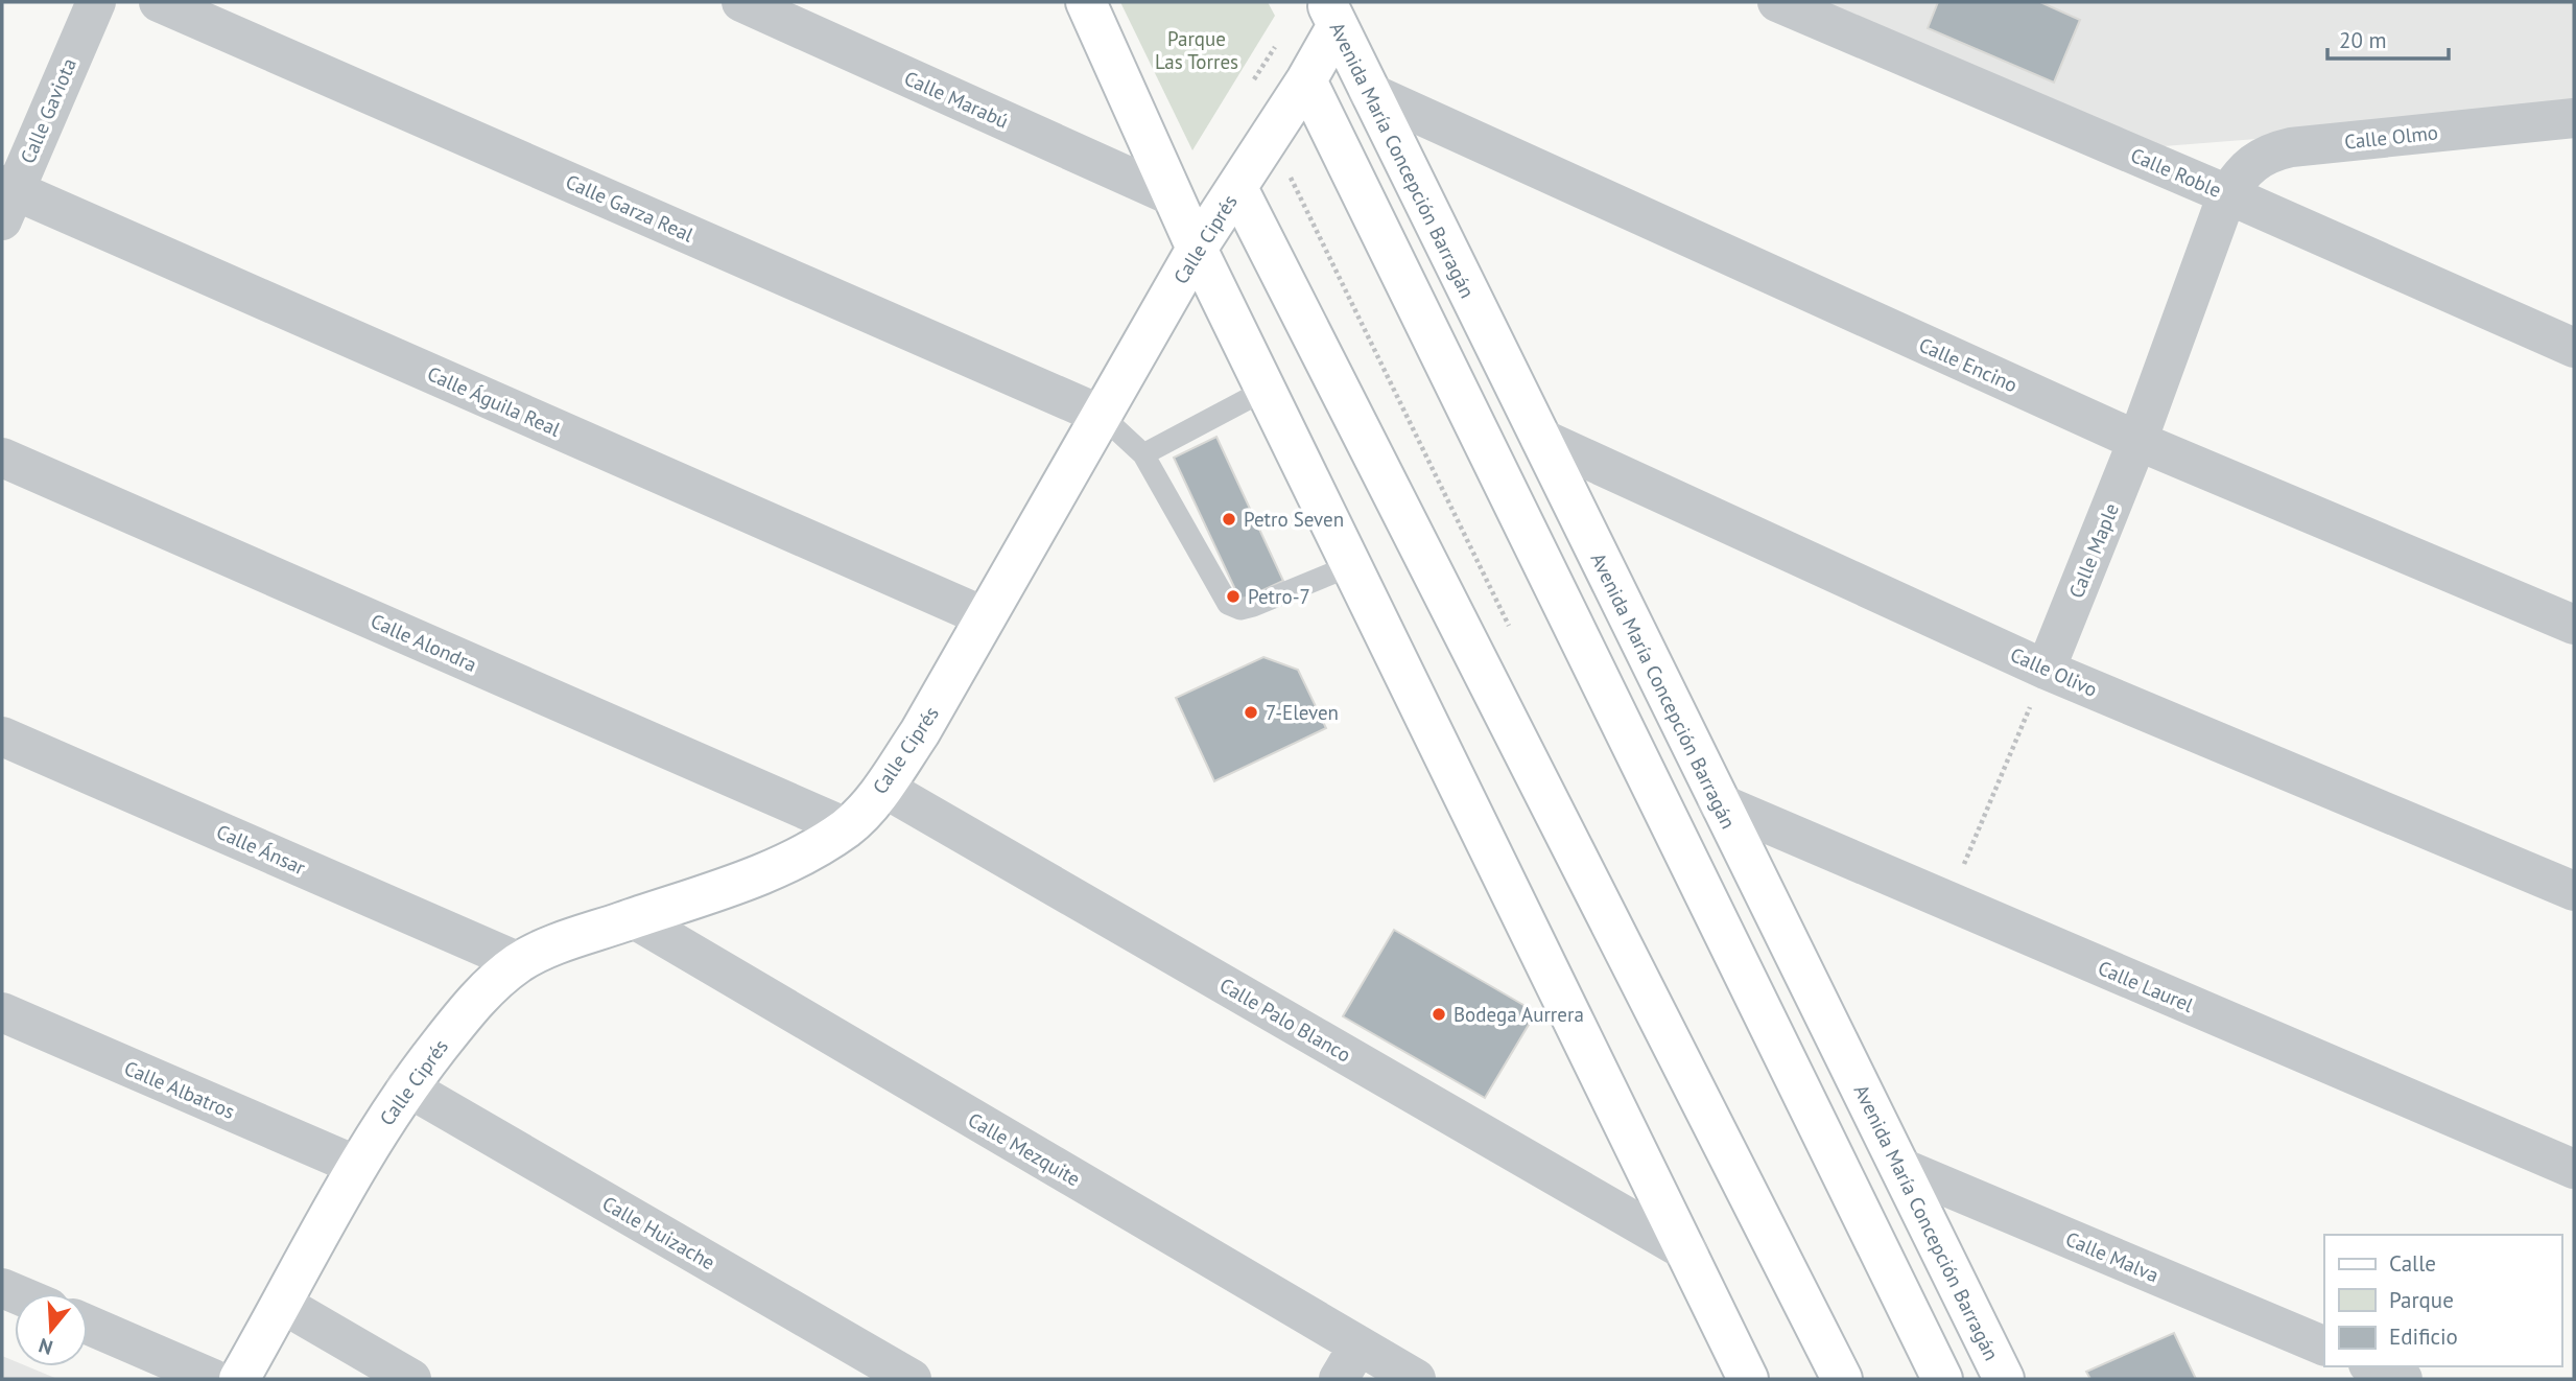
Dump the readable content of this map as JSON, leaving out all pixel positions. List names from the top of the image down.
{
  "streets": {
    "street": [
      "Calle Marabú",
      "Calle Gaviota",
      "Calle Olmo",
      "Avenida María Concepción Barragán",
      "Calle Roble",
      "Calle Garza Real",
      "Calle Ciprés",
      "Calle Encino",
      "Calle Águila Real",
      "Calle Maple",
      "Calle Alondra",
      "Calle Olivo",
      "Calle Ánsar",
      "Calle Laurel",
      "Calle Palo Blanco",
      "Calle Albatros",
      "Calle Mezquite",
      "Calle Huizache",
      "Calle Malva"
    ]
  },
  "crossings": [
    ["Calle Gaviota", "Calle Águila Real"],
    ["Calle Olmo", "Calle Roble"],
    ["Calle Olmo", "Calle Maple"],
    ["Avenida María Concepción Barragán", "Calle Ciprés"],
    ["Avenida María Concepción Barragán", "Calle Encino"],
    ["Avenida María Concepción Barragán", "Calle Olivo"],
    ["Avenida María Concepción Barragán", "Calle Laurel"],
    ["Avenida María Concepción Barragán", "Calle Malva"],
    ["Calle Roble", "Calle Maple"],
    ["Calle Garza Real", "Calle Ciprés"],
    ["Calle Ciprés", "Calle Águila Real"],
    ["Calle Ciprés", "Calle Alondra"],
    ["Calle Ciprés", "Calle Ánsar"],
    ["Calle Ciprés", "Calle Palo Blanco"],
    ["Calle Ciprés", "Calle Albatros"],
    ["Calle Ciprés", "Calle Mezquite"],
    ["Calle Ciprés", "Calle Huizache"],
    ["Calle Encino", "Calle Maple"],
    ["Calle Maple", "Calle Olivo"]
  ],
  "parks": ["Parque Las Torres"],
  "places": [
    "Petro Seven",
    "Petro-7",
    "7-Eleven",
    "Bodega Aurrera"
  ],
  "legend": ["Calle", "Parque", "Edificio"],
  "scale_bar": "20 m",
  "north": "bottom"
}
